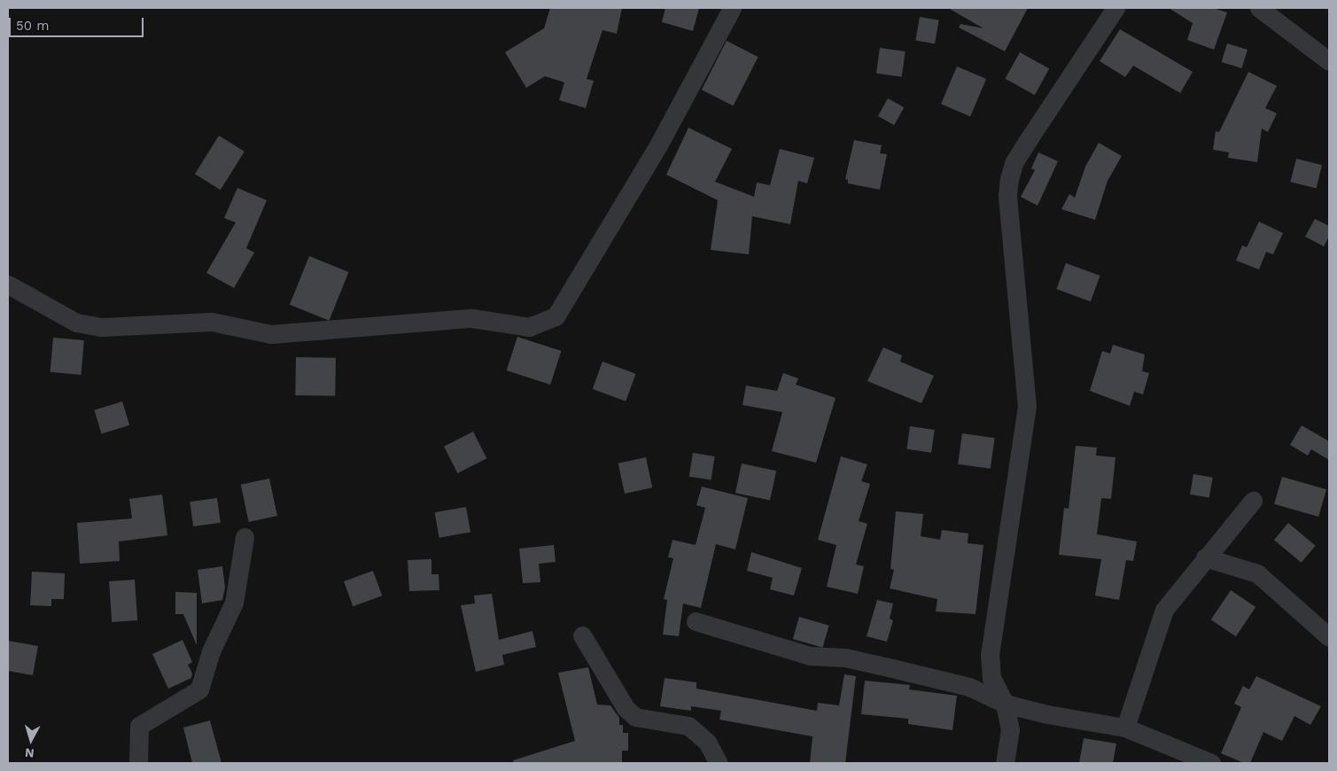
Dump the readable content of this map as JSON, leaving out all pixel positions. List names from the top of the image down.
{
  "scale_bar": "50 m",
  "north": "bottom"
}
